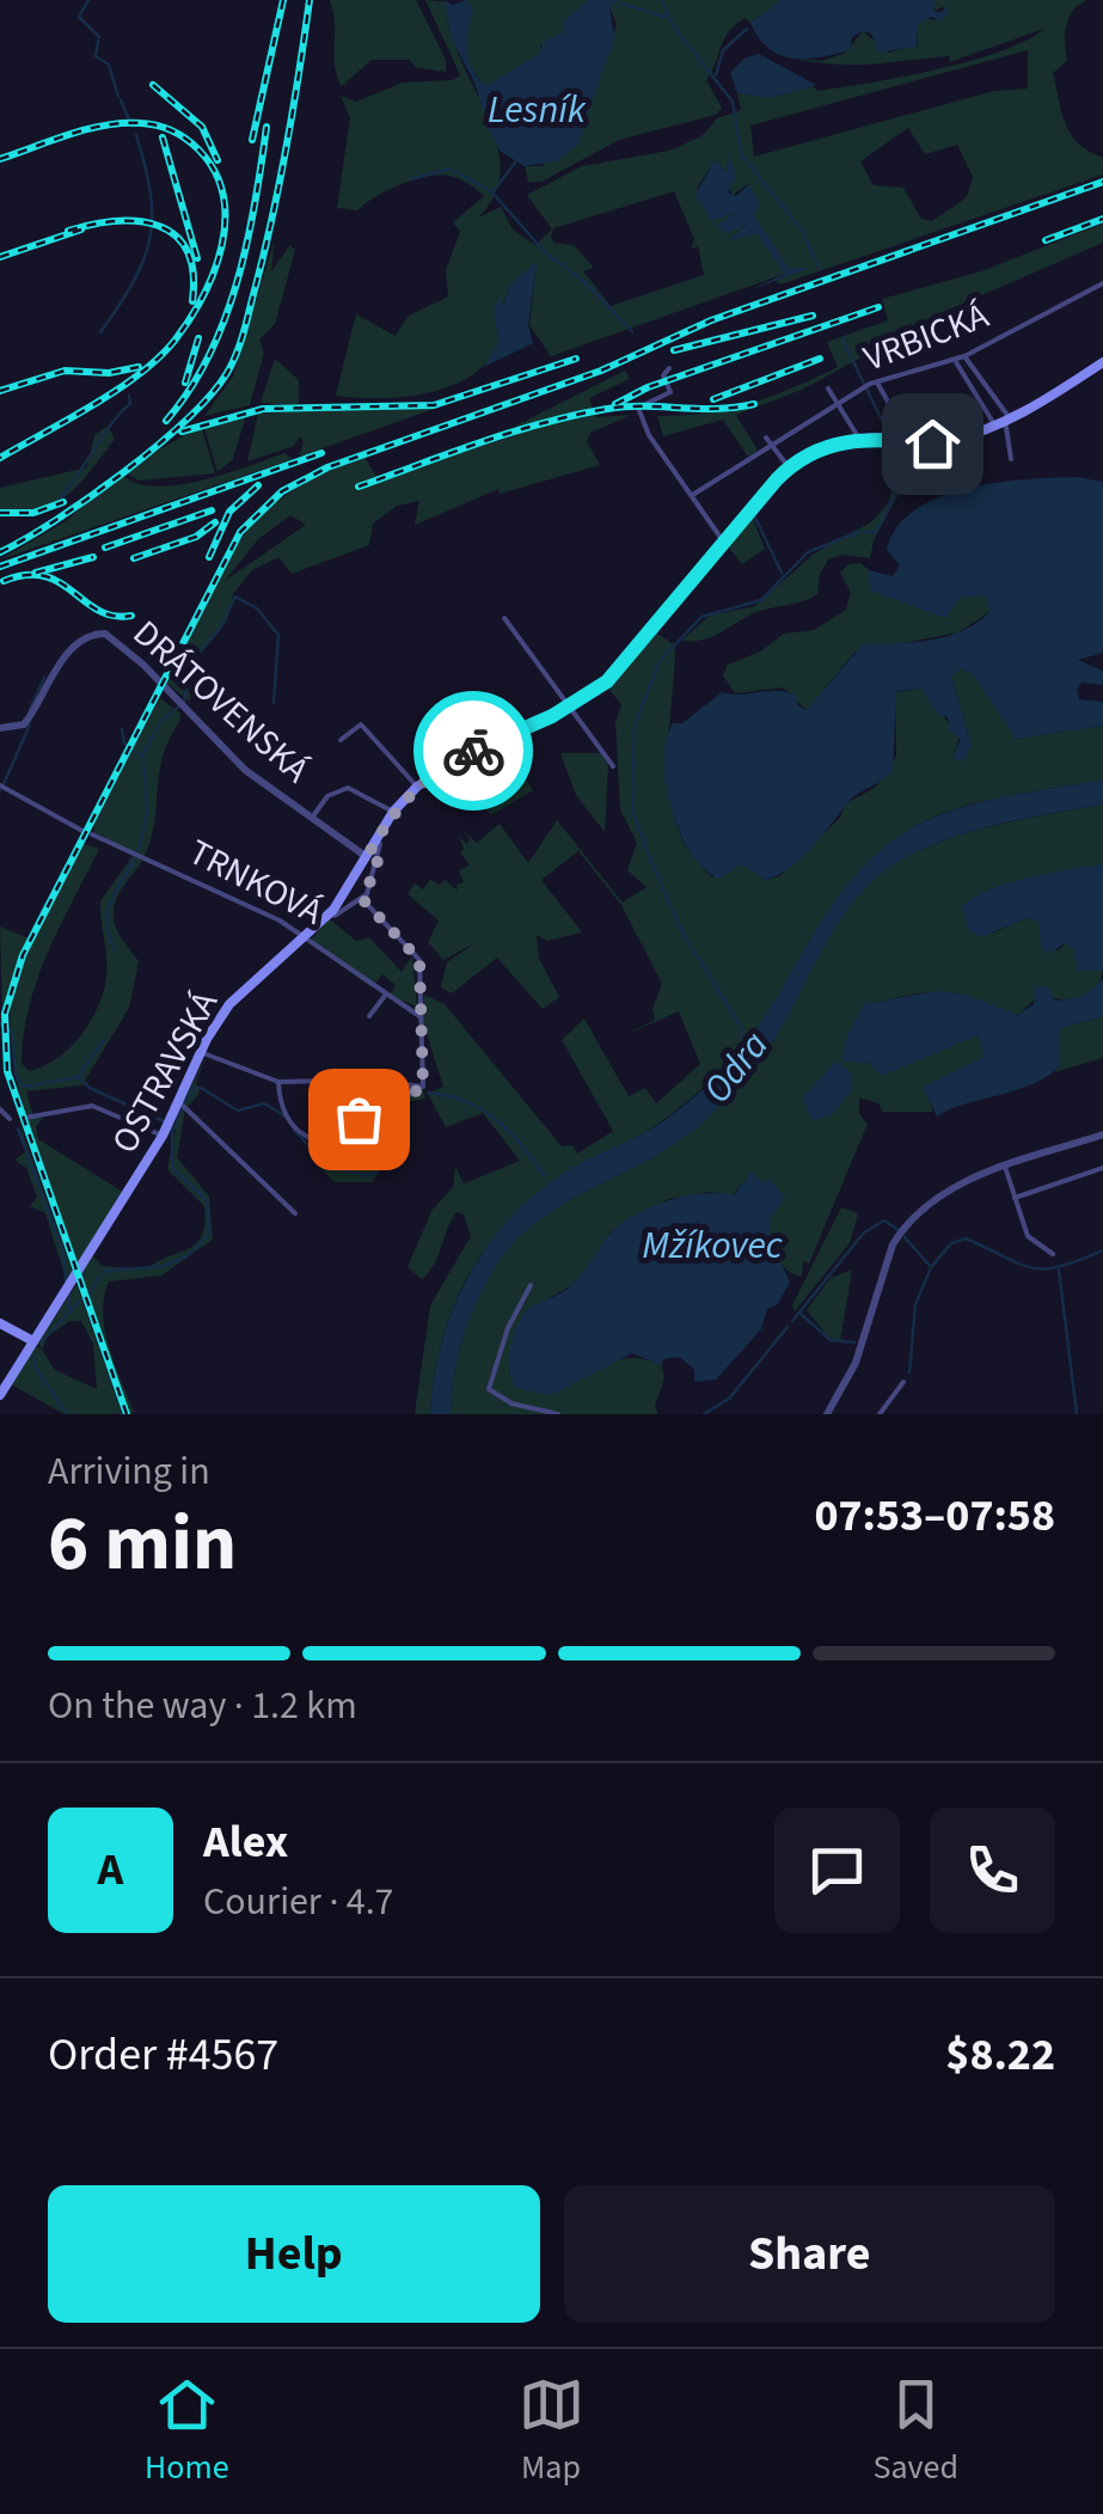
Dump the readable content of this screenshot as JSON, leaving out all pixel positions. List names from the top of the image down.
{
  "streets": {
    "main road": ["OSTRAVSKÁ"],
    "street": ["VRBICKÁ", "DRÁTOVENSKÁ", "TRNKOVÁ"]
  },
  "crossings": [
    ["DRÁTOVENSKÁ", "OSTRAVSKÁ"],
    ["TRNKOVÁ", "OSTRAVSKÁ"]
  ],
  "water": ["Lesník", "Odra", "Mžíkovec"],
  "page": {
    "heading": ["6 min", "Arriving in", "07:53–07:58"],
    "panel": [
      "Alex",
      "Courier · 4.7",
      "Order #4567",
      "$8.22"
    ],
    "bar": "On the way · 1.2 km",
    "round": "A",
    "buttons": ["Help", "Share"],
    "tabs": ["Home", "Map", "Saved"]
  }
}
